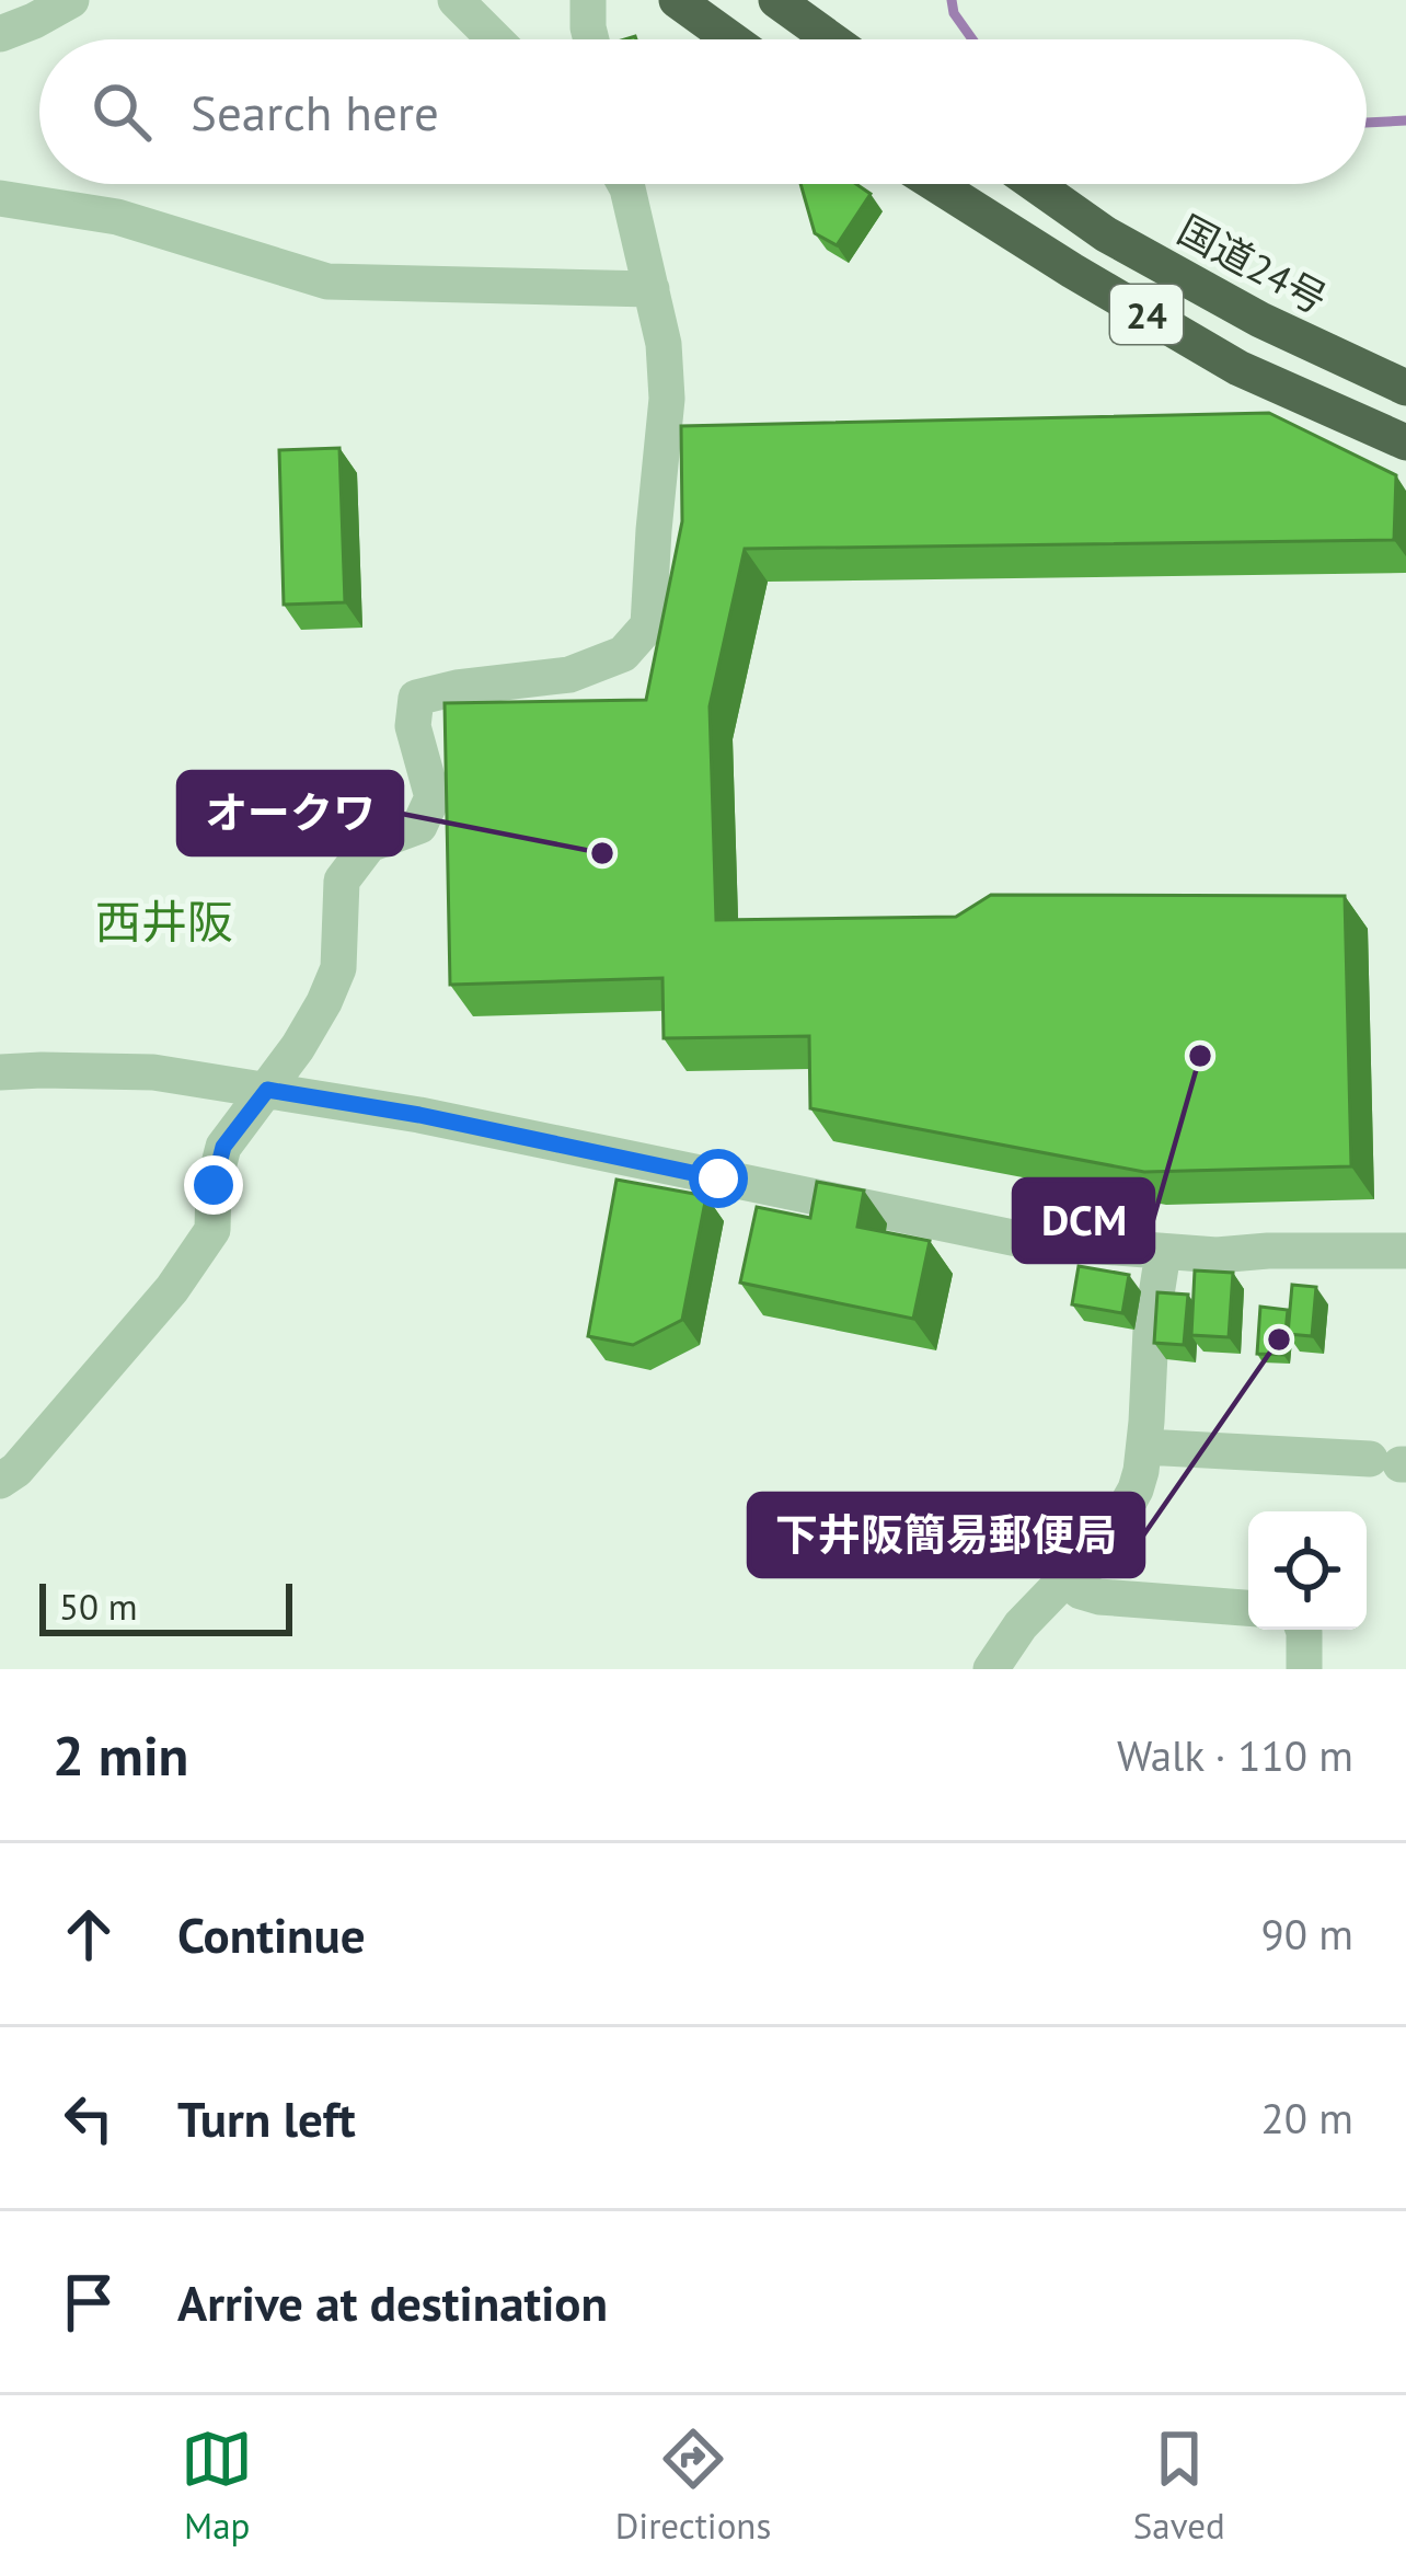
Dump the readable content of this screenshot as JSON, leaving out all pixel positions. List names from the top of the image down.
{
  "streets": {
    "highway": ["国道24号", "24"]
  },
  "districts": ["西井阪"],
  "places": ["オークワ", "DCM", "下井阪簡易郵便局"],
  "scale_bar": "50 m",
  "page": {
    "search": "Search here",
    "scale": "50 m",
    "heading": ["2 min", "Walk · 110 m"],
    "list": [
      ["Continue", "90 m"],
      ["Turn left", "20 m"],
      "Arrive at destination"
    ],
    "nav": ["Map", "Directions", "Saved"]
  }
}
